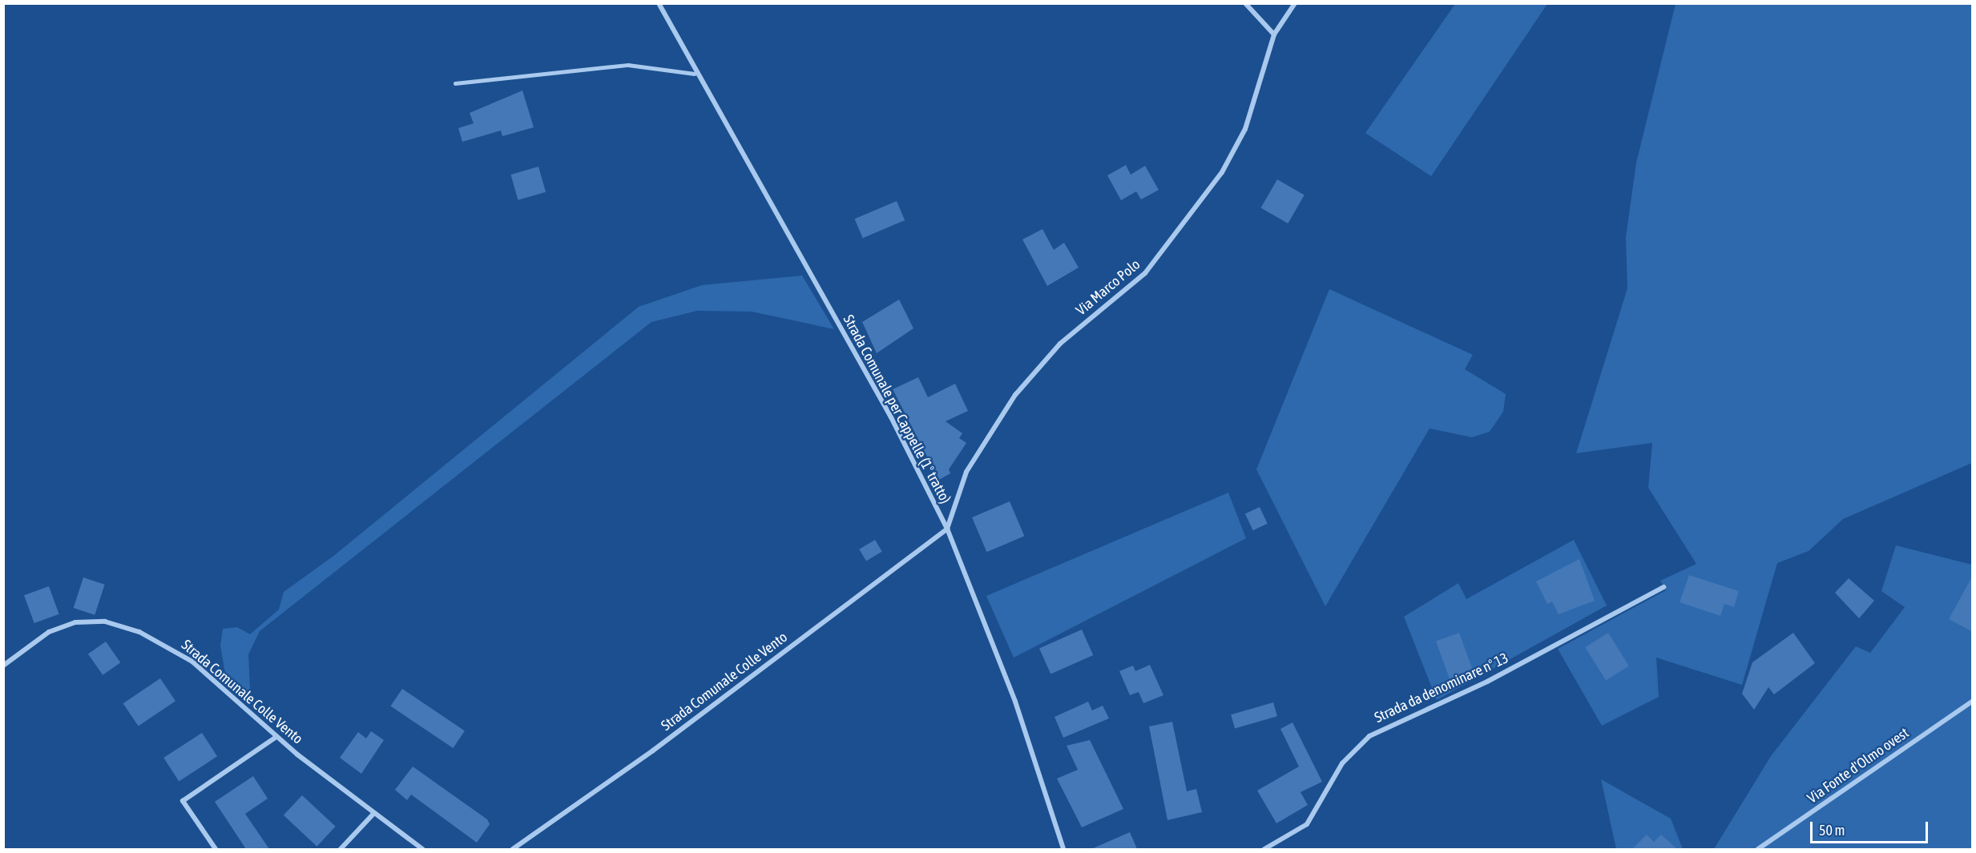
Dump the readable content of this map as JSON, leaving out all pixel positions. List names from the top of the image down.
{
  "streets": {
    "street": [
      "Via Marco Polo",
      "Strada Comunale per Cappelle (1º tratto)",
      "Strada Comunale Colle Vento",
      "Strada da denominare nº 13",
      "Via Fonte d'Olmo ovest"
    ]
  },
  "crossings": [
    ["Via Marco Polo", "Strada Comunale per Cappelle (1º tratto)"],
    ["Via Marco Polo", "Strada Comunale Colle Vento"],
    ["Strada Comunale per Cappelle (1º tratto)", "Strada Comunale Colle Vento"]
  ],
  "scale_bar": "50 m"
}
